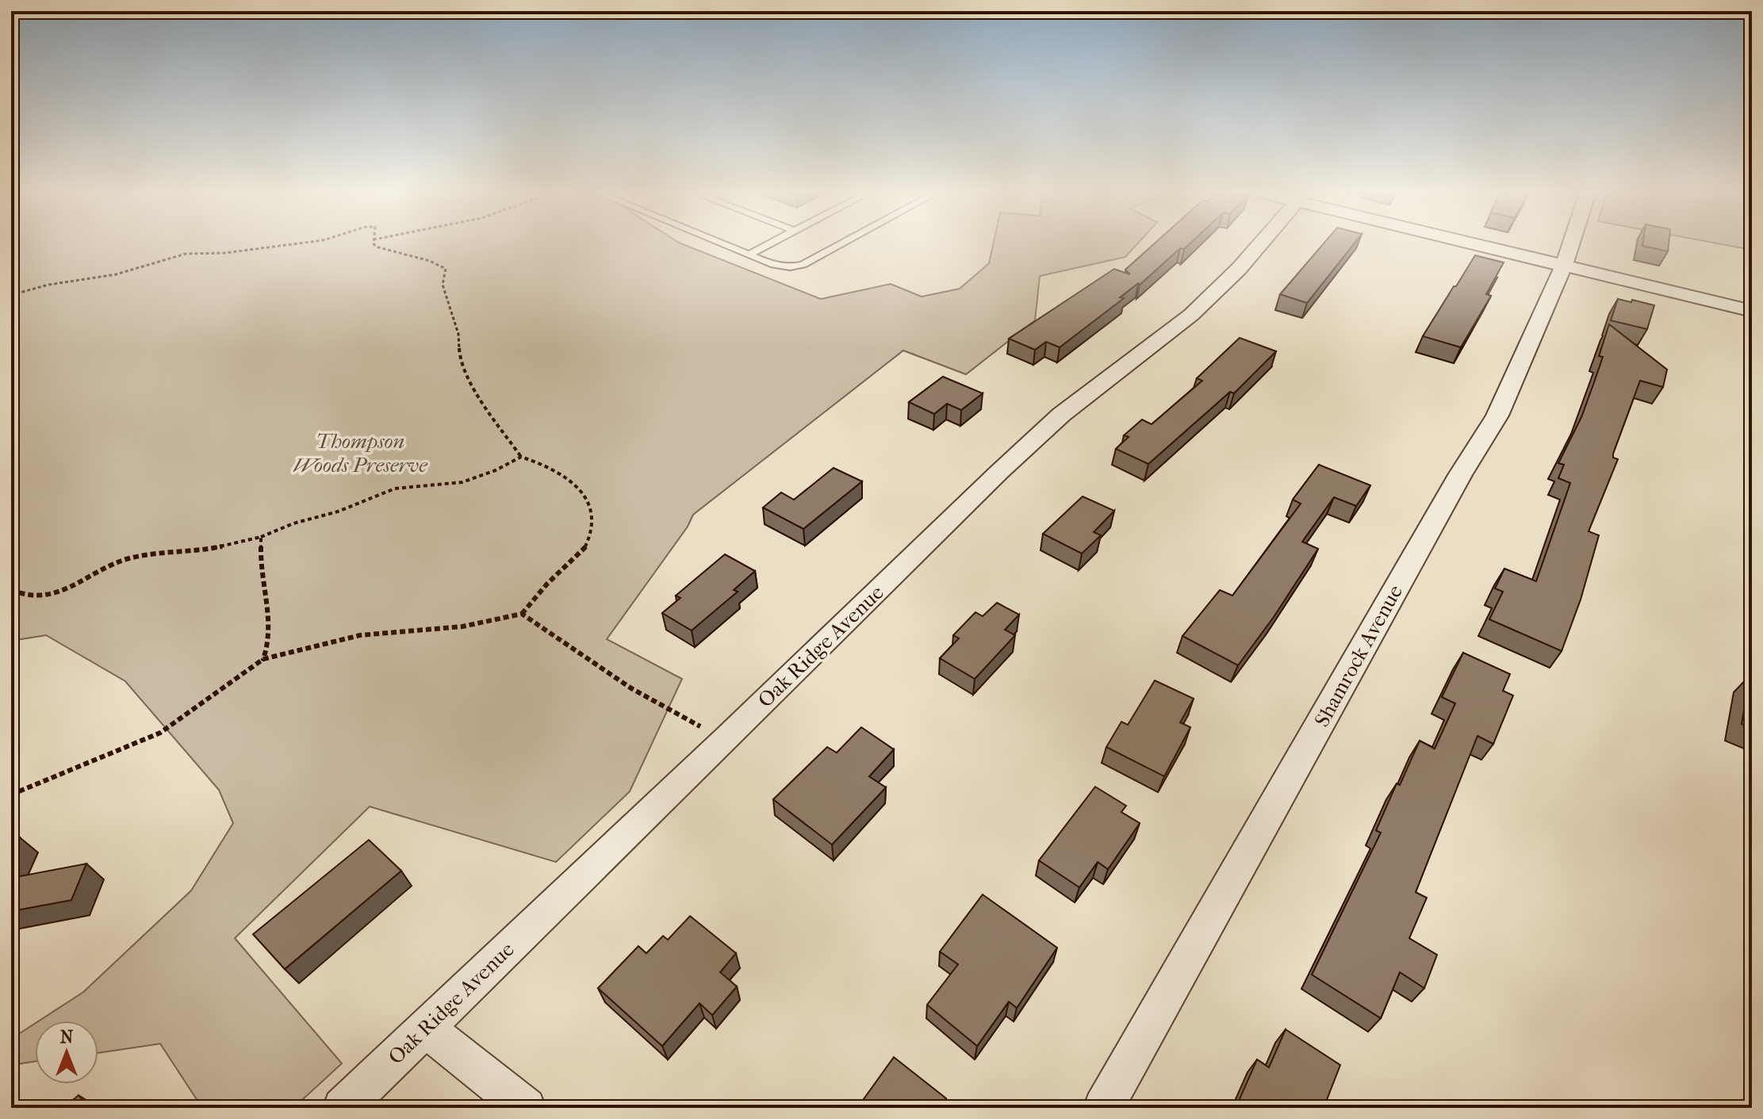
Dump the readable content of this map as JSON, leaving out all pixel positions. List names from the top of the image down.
{
  "streets": {
    "street": ["Oak Ridge Avenue", "Shamrock Avenue"]
  },
  "parks": ["Thompson Woods Preserve"],
  "north": "top"
}
